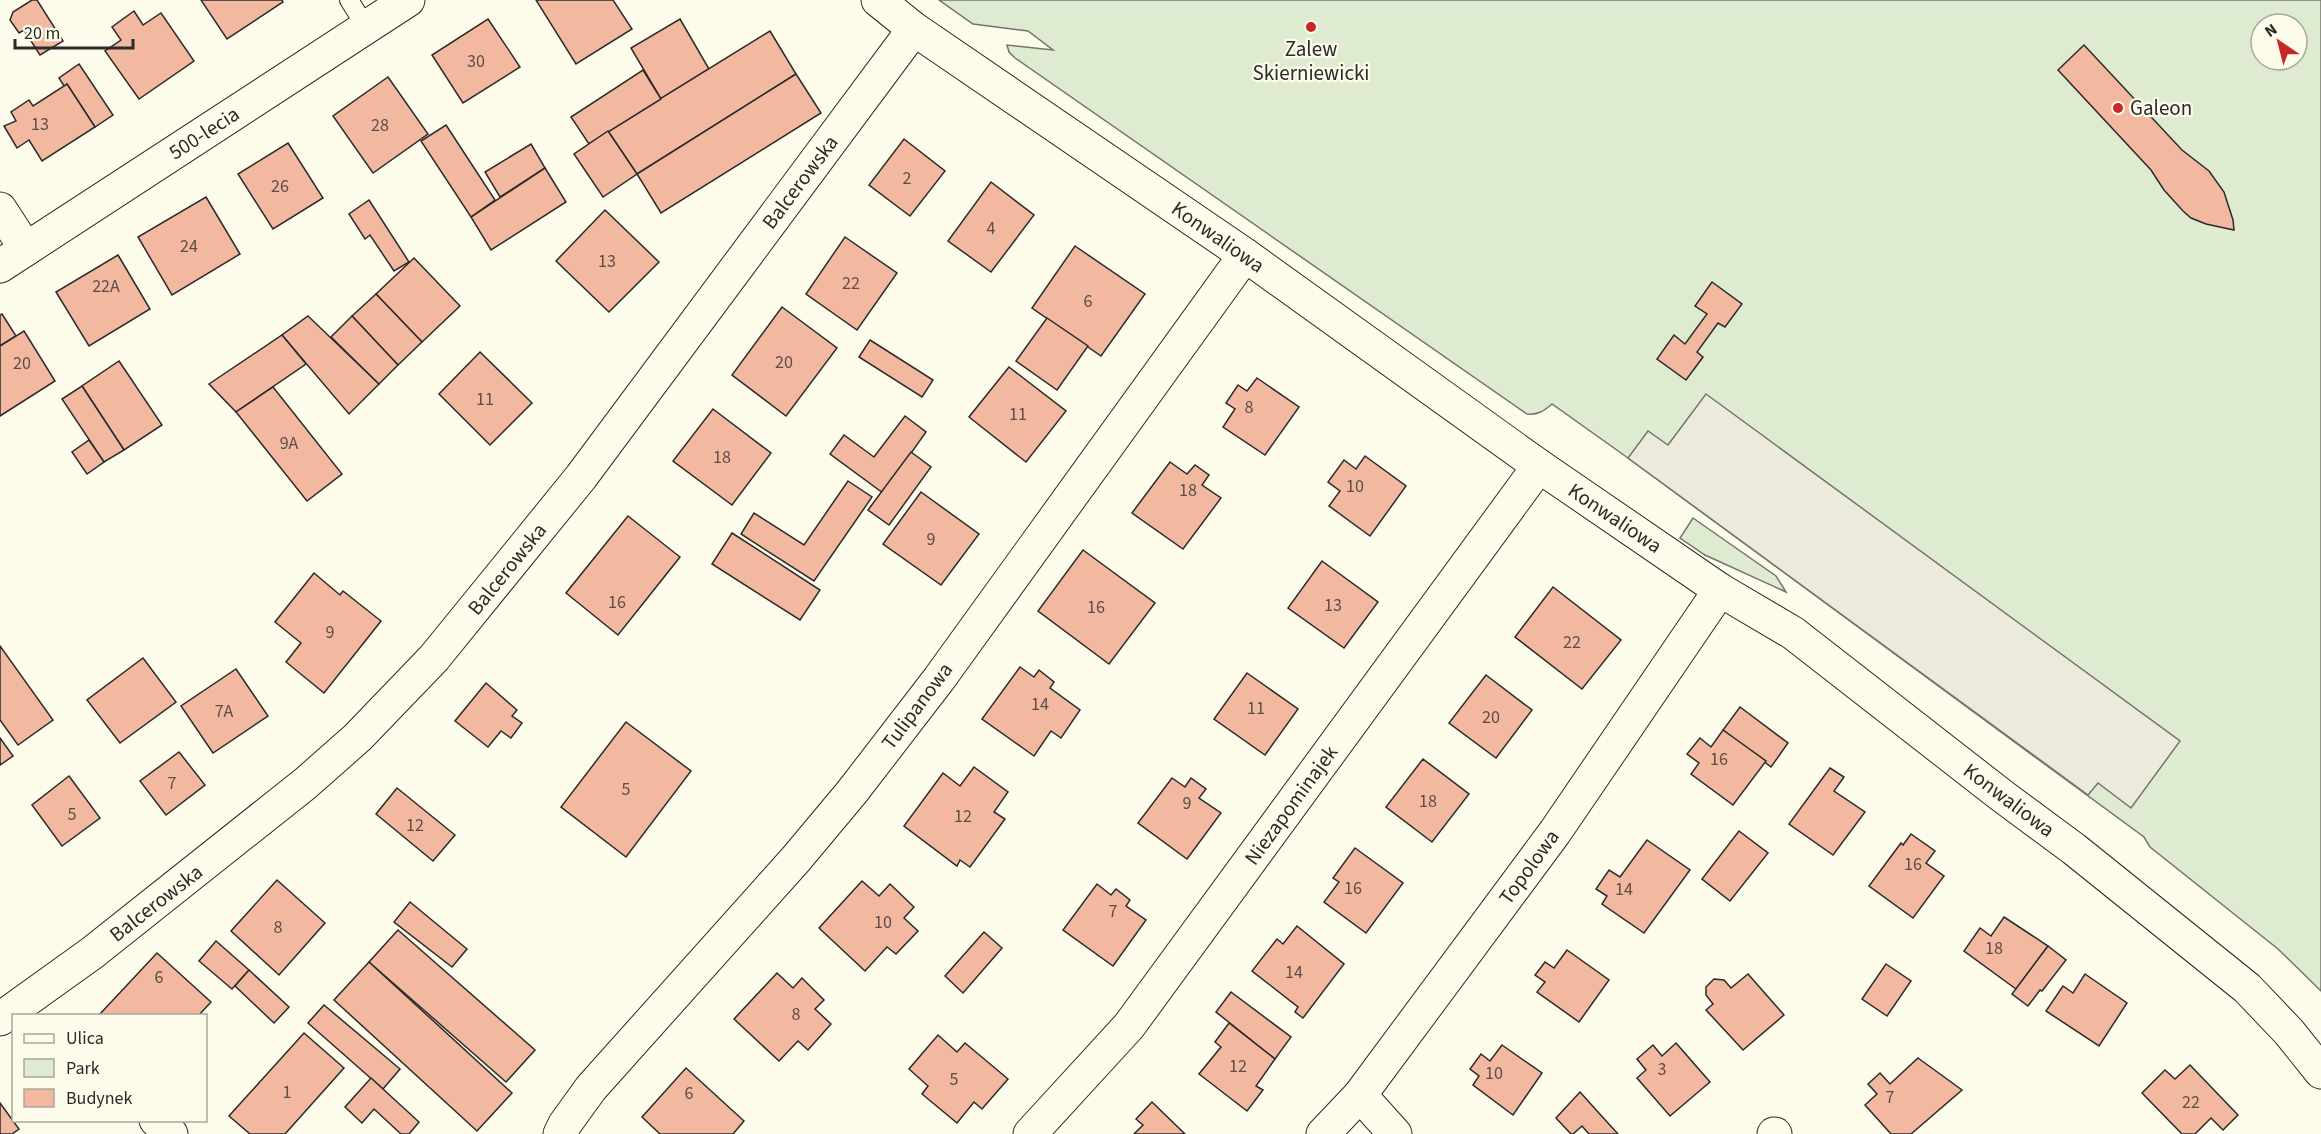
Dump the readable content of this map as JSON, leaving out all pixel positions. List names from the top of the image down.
{
  "streets": {
    "street": [
      "500-lecia",
      "Balcerowska",
      "Konwaliowa",
      "Tulipanowa",
      "Niezapominajek",
      "Topolowa"
    ]
  },
  "crossings": [
    ["Balcerowska", "Konwaliowa"],
    ["Konwaliowa", "Tulipanowa"],
    ["Konwaliowa", "Niezapominajek"],
    ["Konwaliowa", "Topolowa"]
  ],
  "places": ["Zalew Skierniewicki", "Galeon"],
  "house_numbers": [
    "30",
    "13",
    "28",
    "2",
    "26",
    "4",
    "24",
    "13",
    "22",
    "22A",
    "6",
    "20",
    "20",
    "11",
    "8",
    "11",
    "9A",
    "18",
    "10",
    "18",
    "9",
    "16",
    "13",
    "16",
    "9",
    "22",
    "14",
    "11",
    "7A",
    "20",
    "16",
    "7",
    "5",
    "18",
    "9",
    "5",
    "12",
    "12",
    "16",
    "16",
    "14",
    "7",
    "10",
    "8",
    "18",
    "14",
    "6",
    "8",
    "12",
    "3",
    "10",
    "5",
    "1",
    "6",
    "7",
    "22"
  ],
  "legend": ["Ulica", "Park", "Budynek"],
  "scale_bar": "20 m",
  "north": "top left"
}
